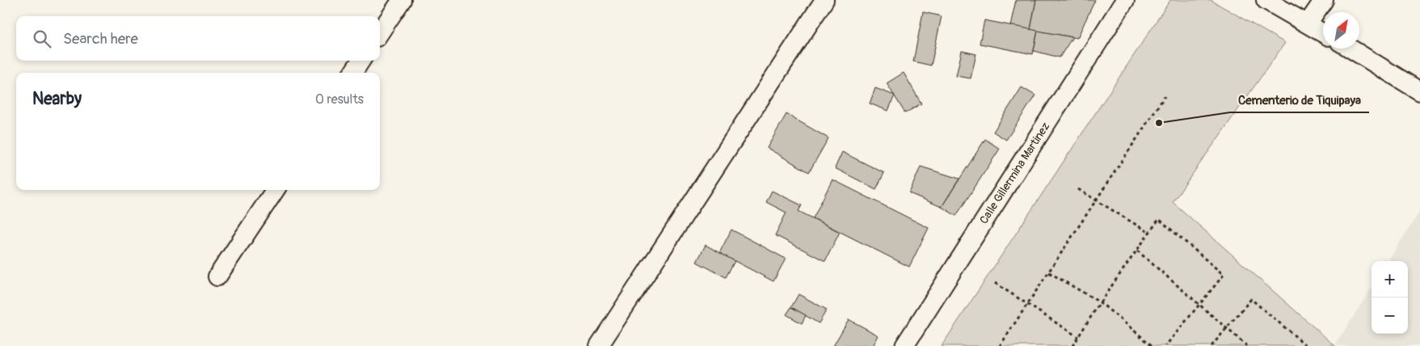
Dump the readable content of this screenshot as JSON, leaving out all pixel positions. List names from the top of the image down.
{
  "streets": {
    "street": ["Calle Gillermina Martinez"]
  },
  "places": ["Cementerio de Tiquipaya"],
  "north": "top right",
  "page": {
    "search": "Search here",
    "heading": ["Nearby", "0 results"],
    "map_buttons": ["+", "−"]
  }
}
